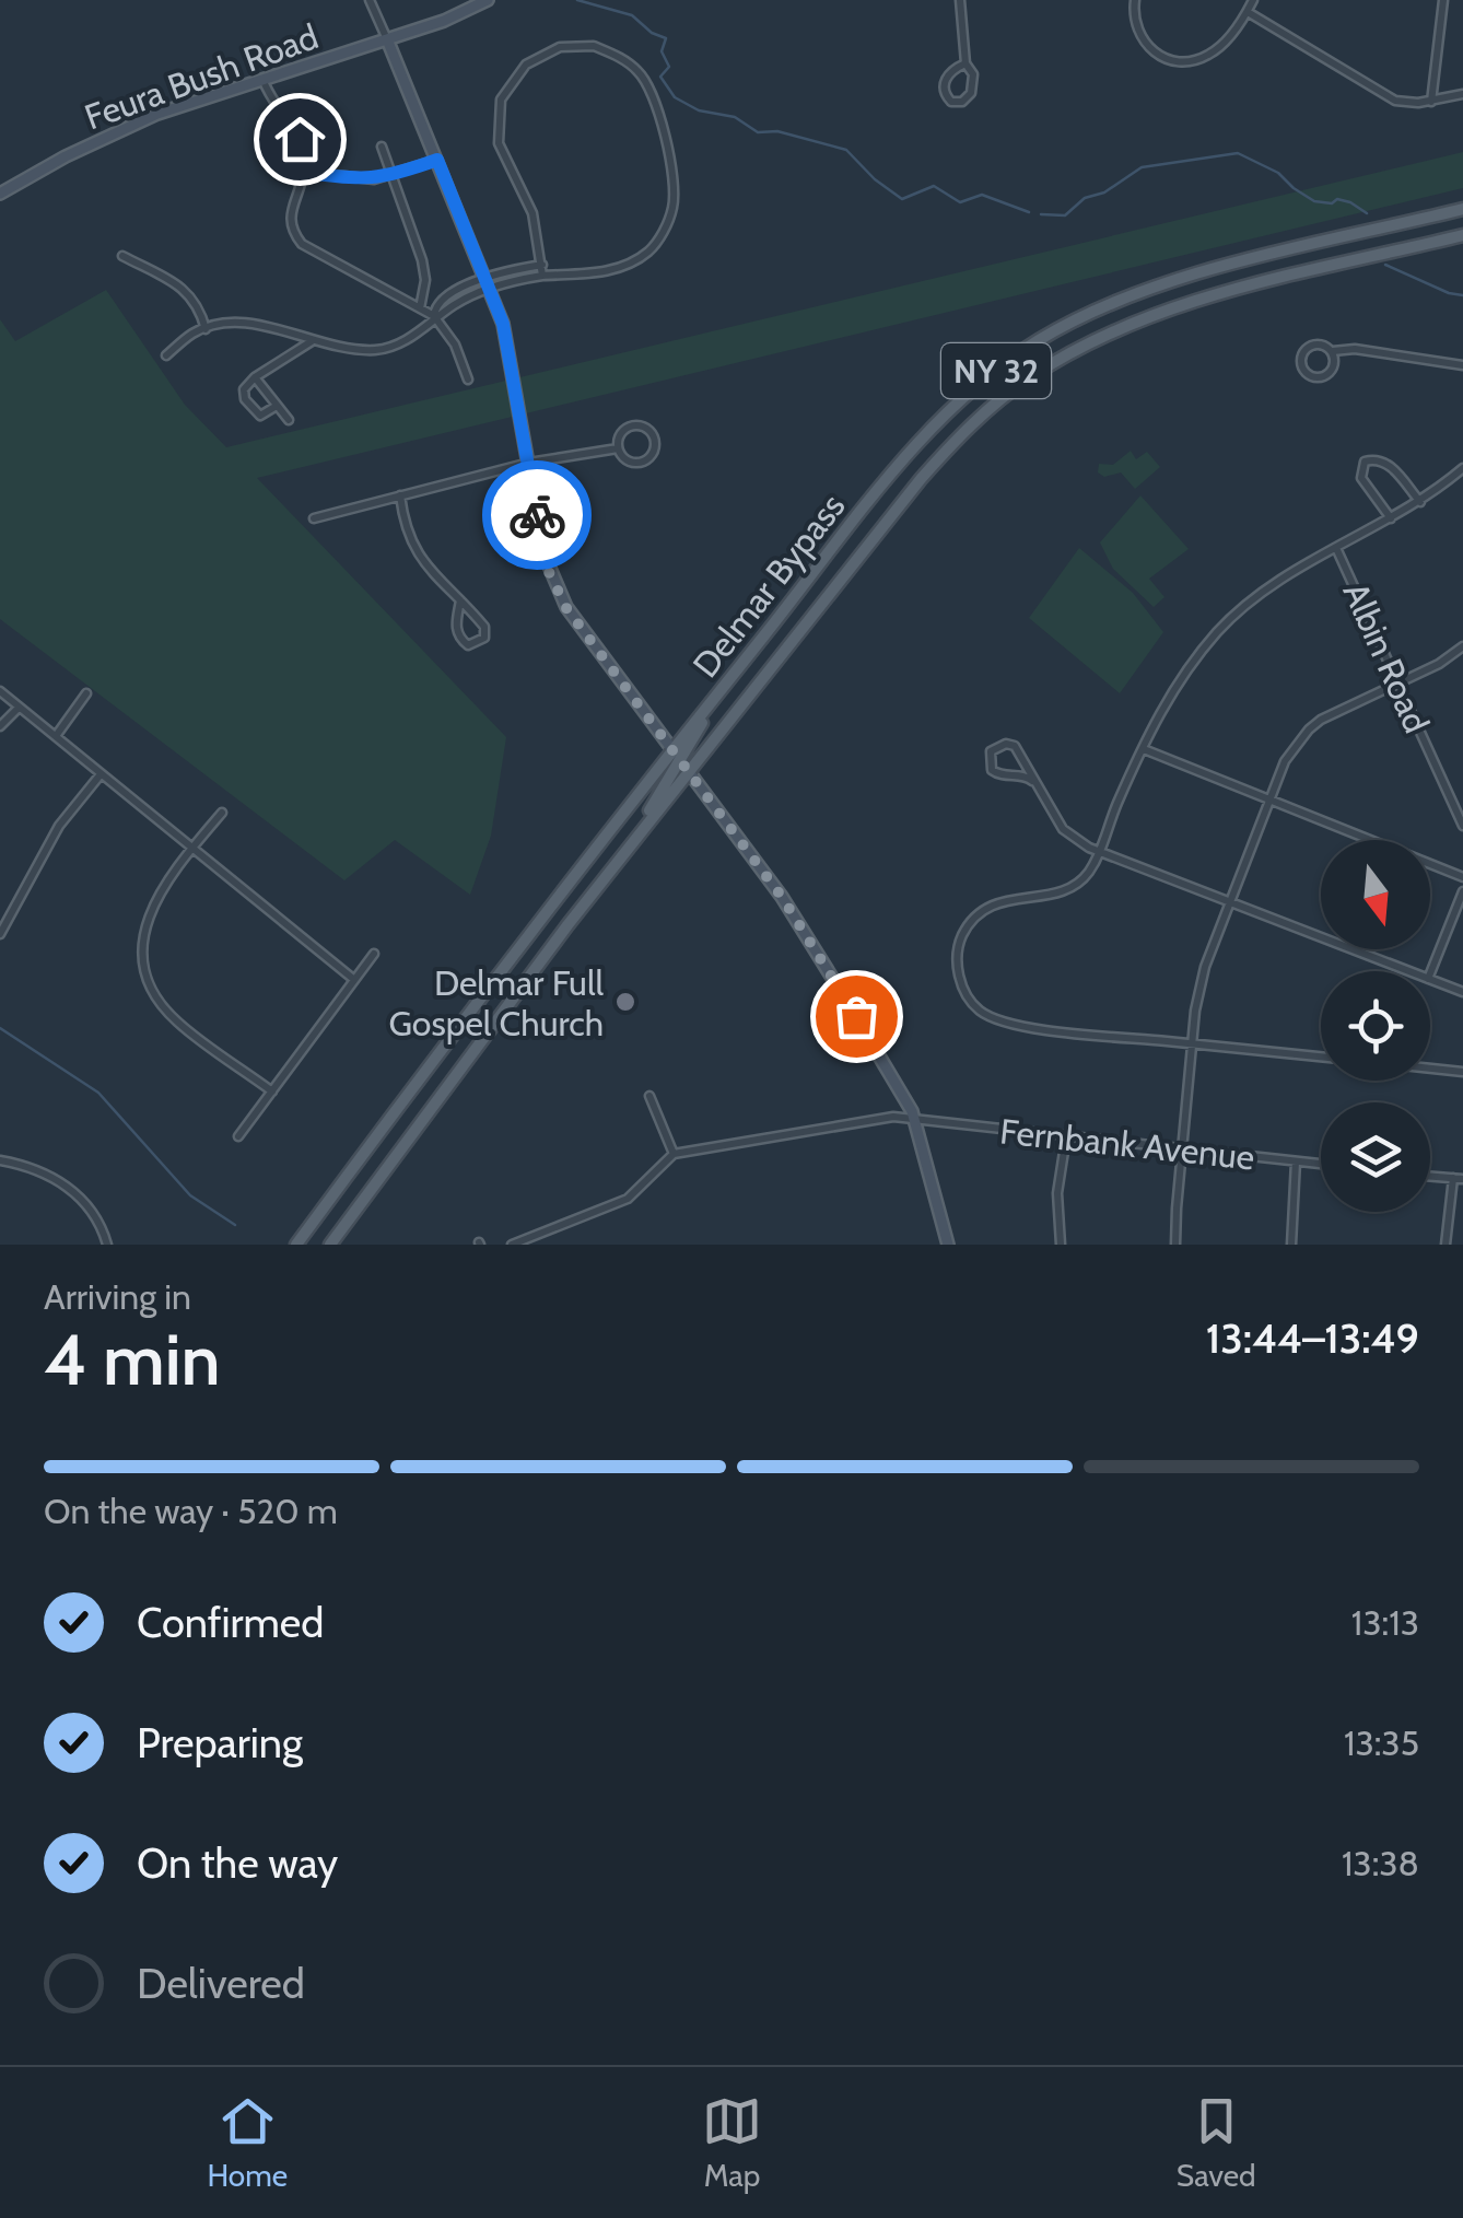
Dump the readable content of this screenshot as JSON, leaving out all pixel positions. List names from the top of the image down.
{
  "streets": {
    "main road": ["Feura Bush Road", "NY 32", "Delmar Bypass"],
    "street": ["Albin Road", "Fernbank Avenue"]
  },
  "places": ["Delmar Full Gospel Church"],
  "north": "bottom",
  "page": {
    "heading": ["4 min", "Arriving in", "13:44–13:49"],
    "bar": "On the way · 520 m",
    "list": [
      ["Confirmed", "13:13"],
      ["Preparing", "13:35"],
      ["On the way", "13:38"],
      "Delivered"
    ],
    "tabs": ["Home", "Map", "Saved"]
  }
}
